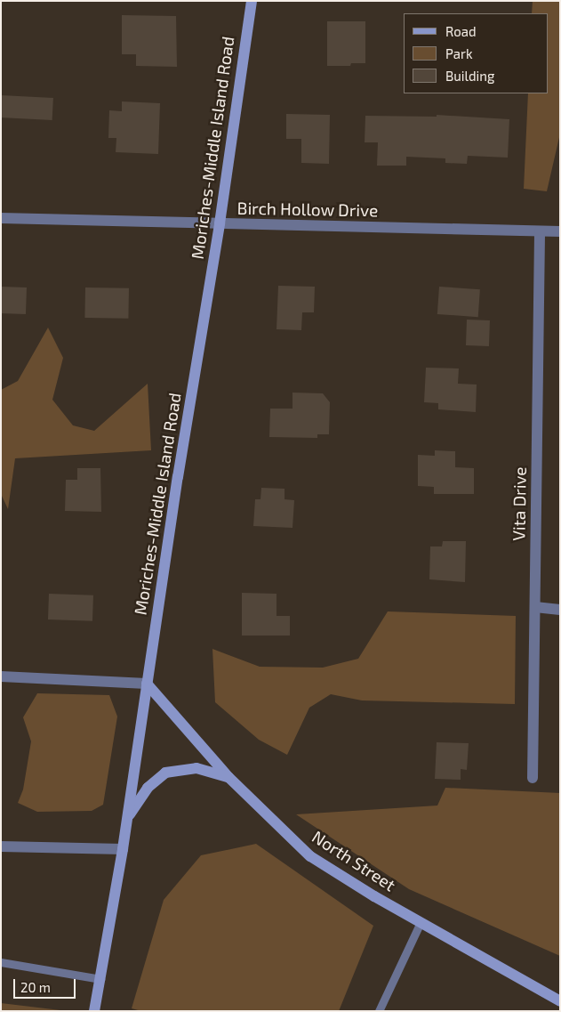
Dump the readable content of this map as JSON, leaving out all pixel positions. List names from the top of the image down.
{
  "streets": {
    "main road": ["Moriches-Middle Island Road", "North Street"],
    "street": ["Birch Hollow Drive", "Vita Drive"]
  },
  "crossings": [
    ["Moriches-Middle Island Road", "Birch Hollow Drive"],
    ["Moriches-Middle Island Road", "North Street"],
    ["Birch Hollow Drive", "Vita Drive"]
  ],
  "legend": ["Road", "Park", "Building"],
  "scale_bar": "20 m"
}
